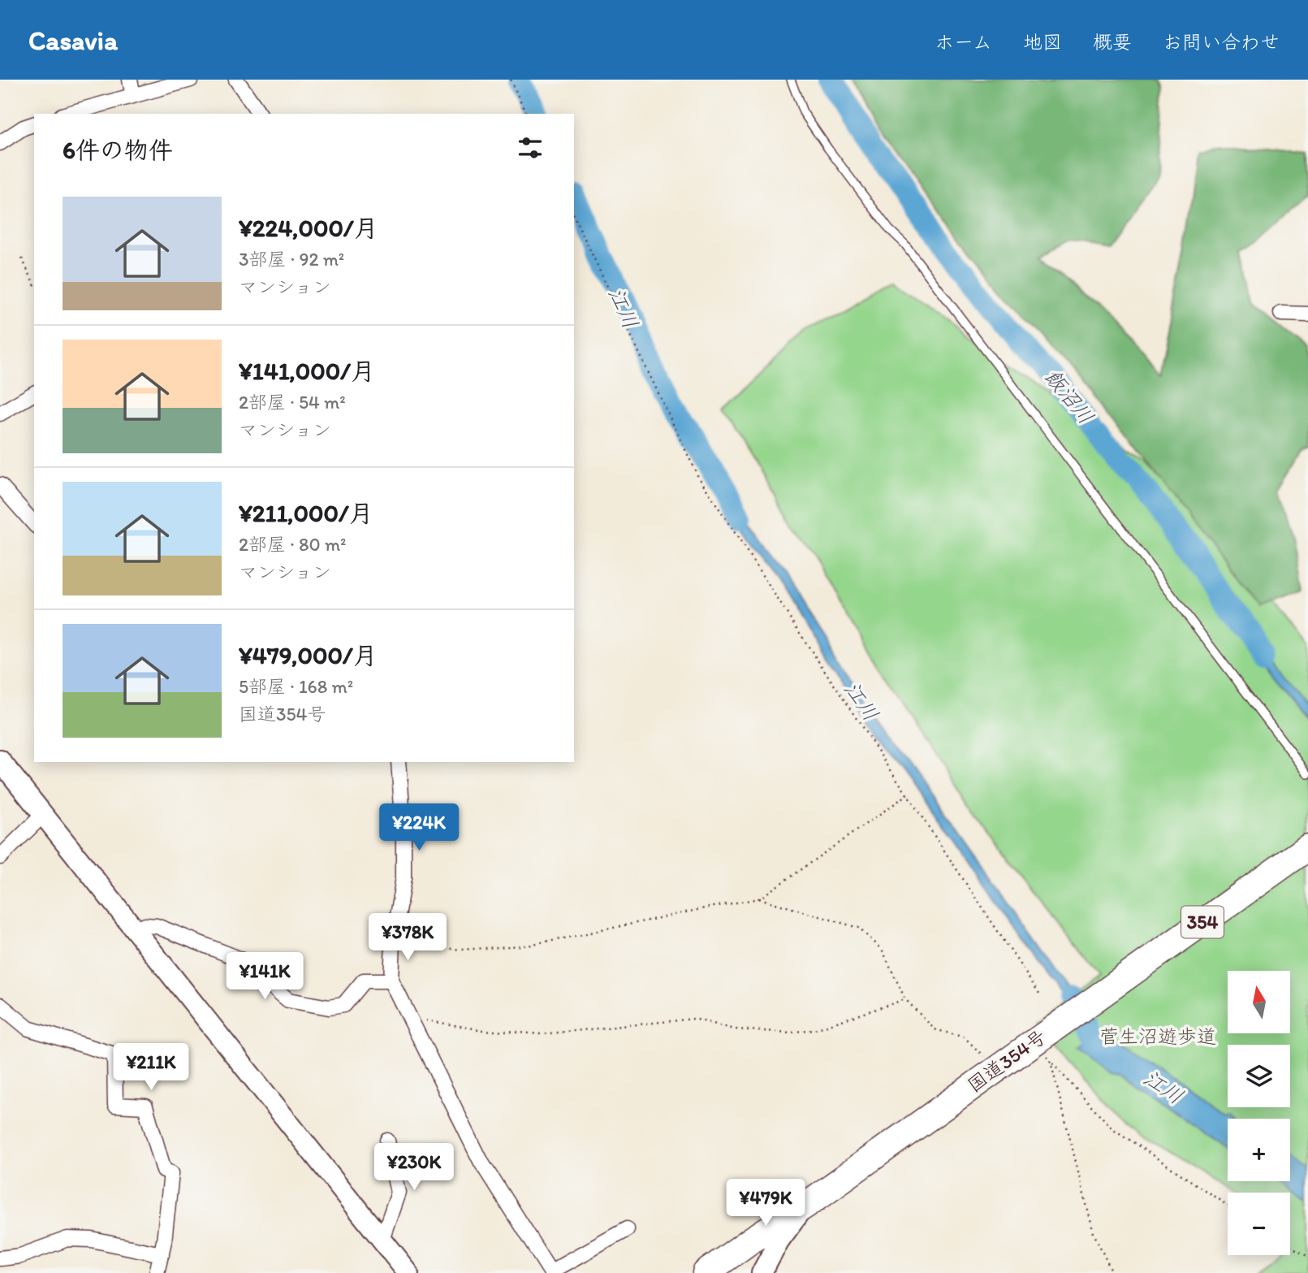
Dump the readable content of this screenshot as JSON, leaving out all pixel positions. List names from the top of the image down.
{
  "streets": {
    "highway": ["354", "国道354号"]
  },
  "water": ["江川", "飯沼川"],
  "parks": ["菅生沼遊歩道"],
  "north": "top",
  "page": {
    "header": "Casavia",
    "nav": [
      "ホーム",
      "地図",
      "概要",
      "お問い合わせ"
    ],
    "heading": "6件の物件",
    "list": [
      {
        "name": "¥224,000/月",
        "note": "3部屋 · 92 m² · マンション"
      },
      {
        "name": "¥141,000/月",
        "note": "2部屋 · 54 m² · マンション"
      },
      {
        "name": "¥211,000/月",
        "note": "2部屋 · 80 m² · マンション"
      },
      {
        "name": "¥479,000/月",
        "note": "5部屋 · 168 m² · 国道354号"
      }
    ],
    "price": [
      "¥224K",
      "¥378K",
      "¥141K",
      "¥211K",
      "¥230K",
      "¥479K"
    ],
    "map_buttons": ["+", "−"]
  }
}
